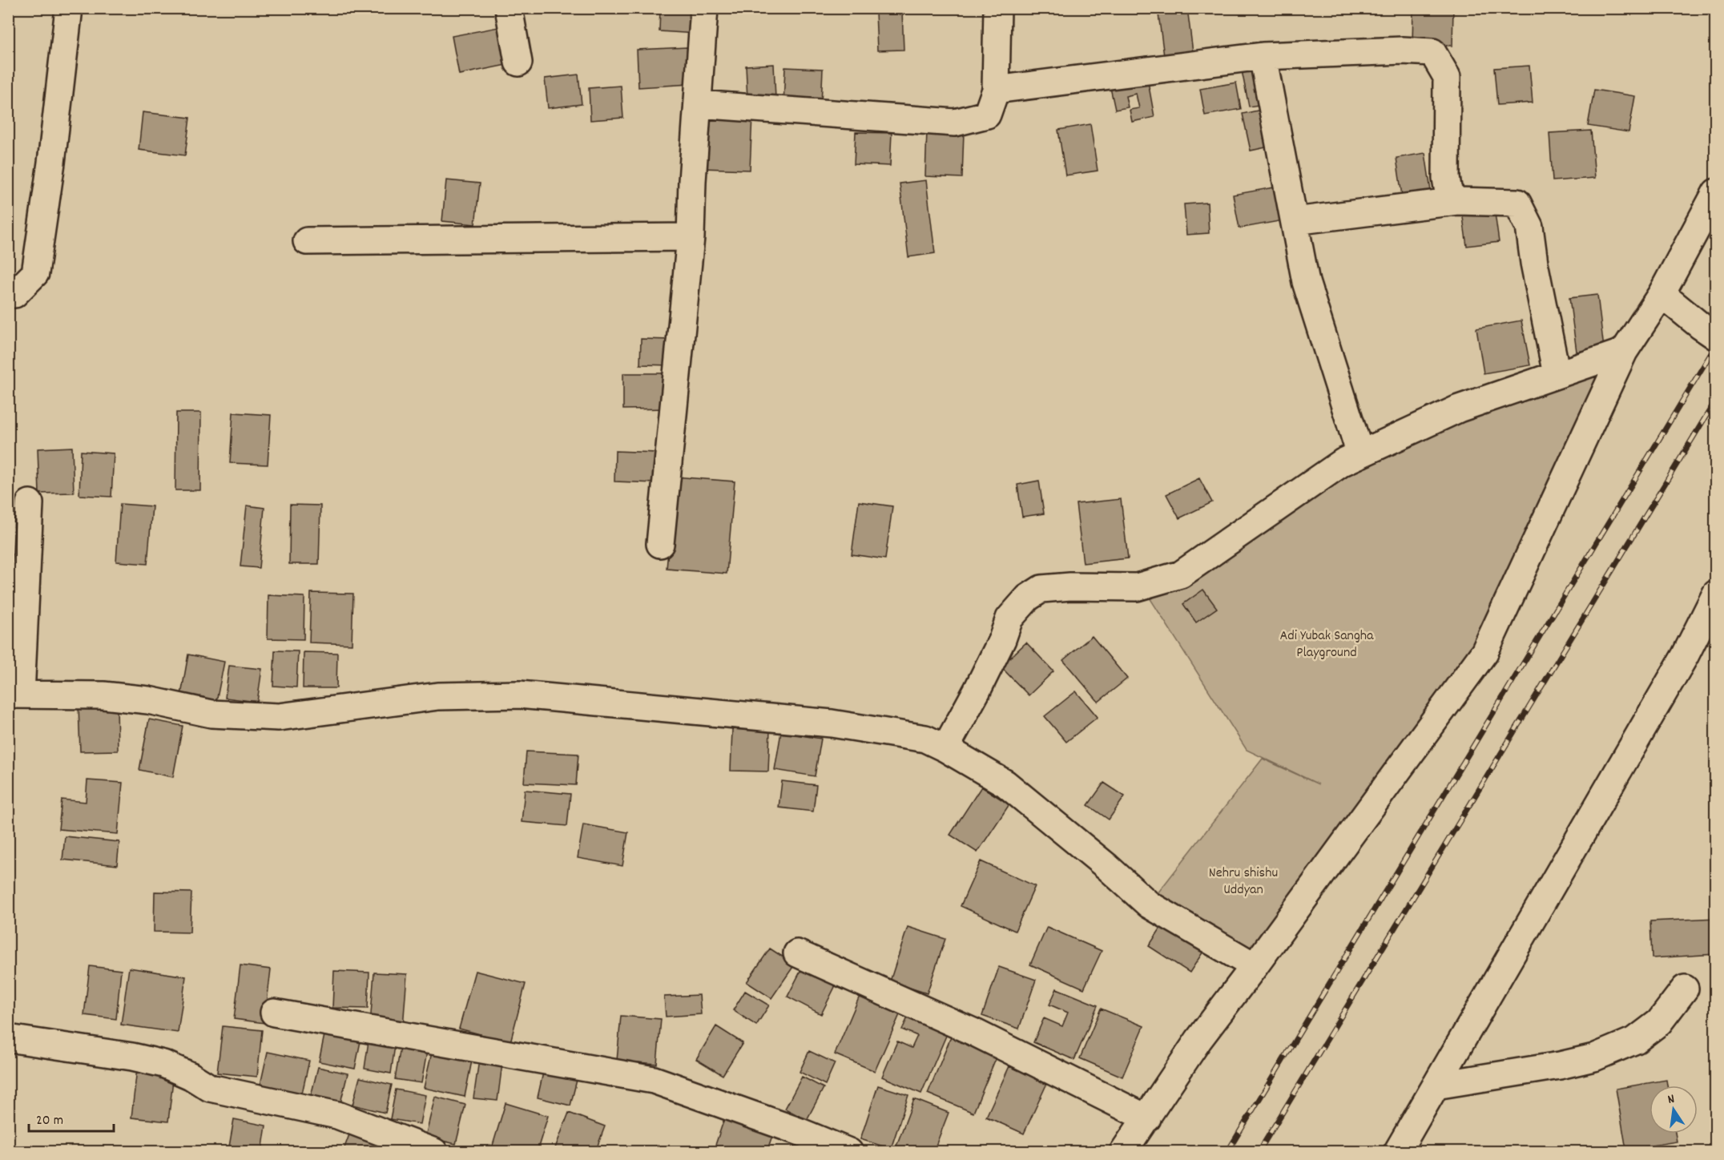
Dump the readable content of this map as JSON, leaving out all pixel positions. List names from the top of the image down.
{
  "parks": ["Adi Yubak Sangha Playground", "Nehru shishu Uddyan"],
  "scale_bar": "20 m",
  "north": "top"
}
